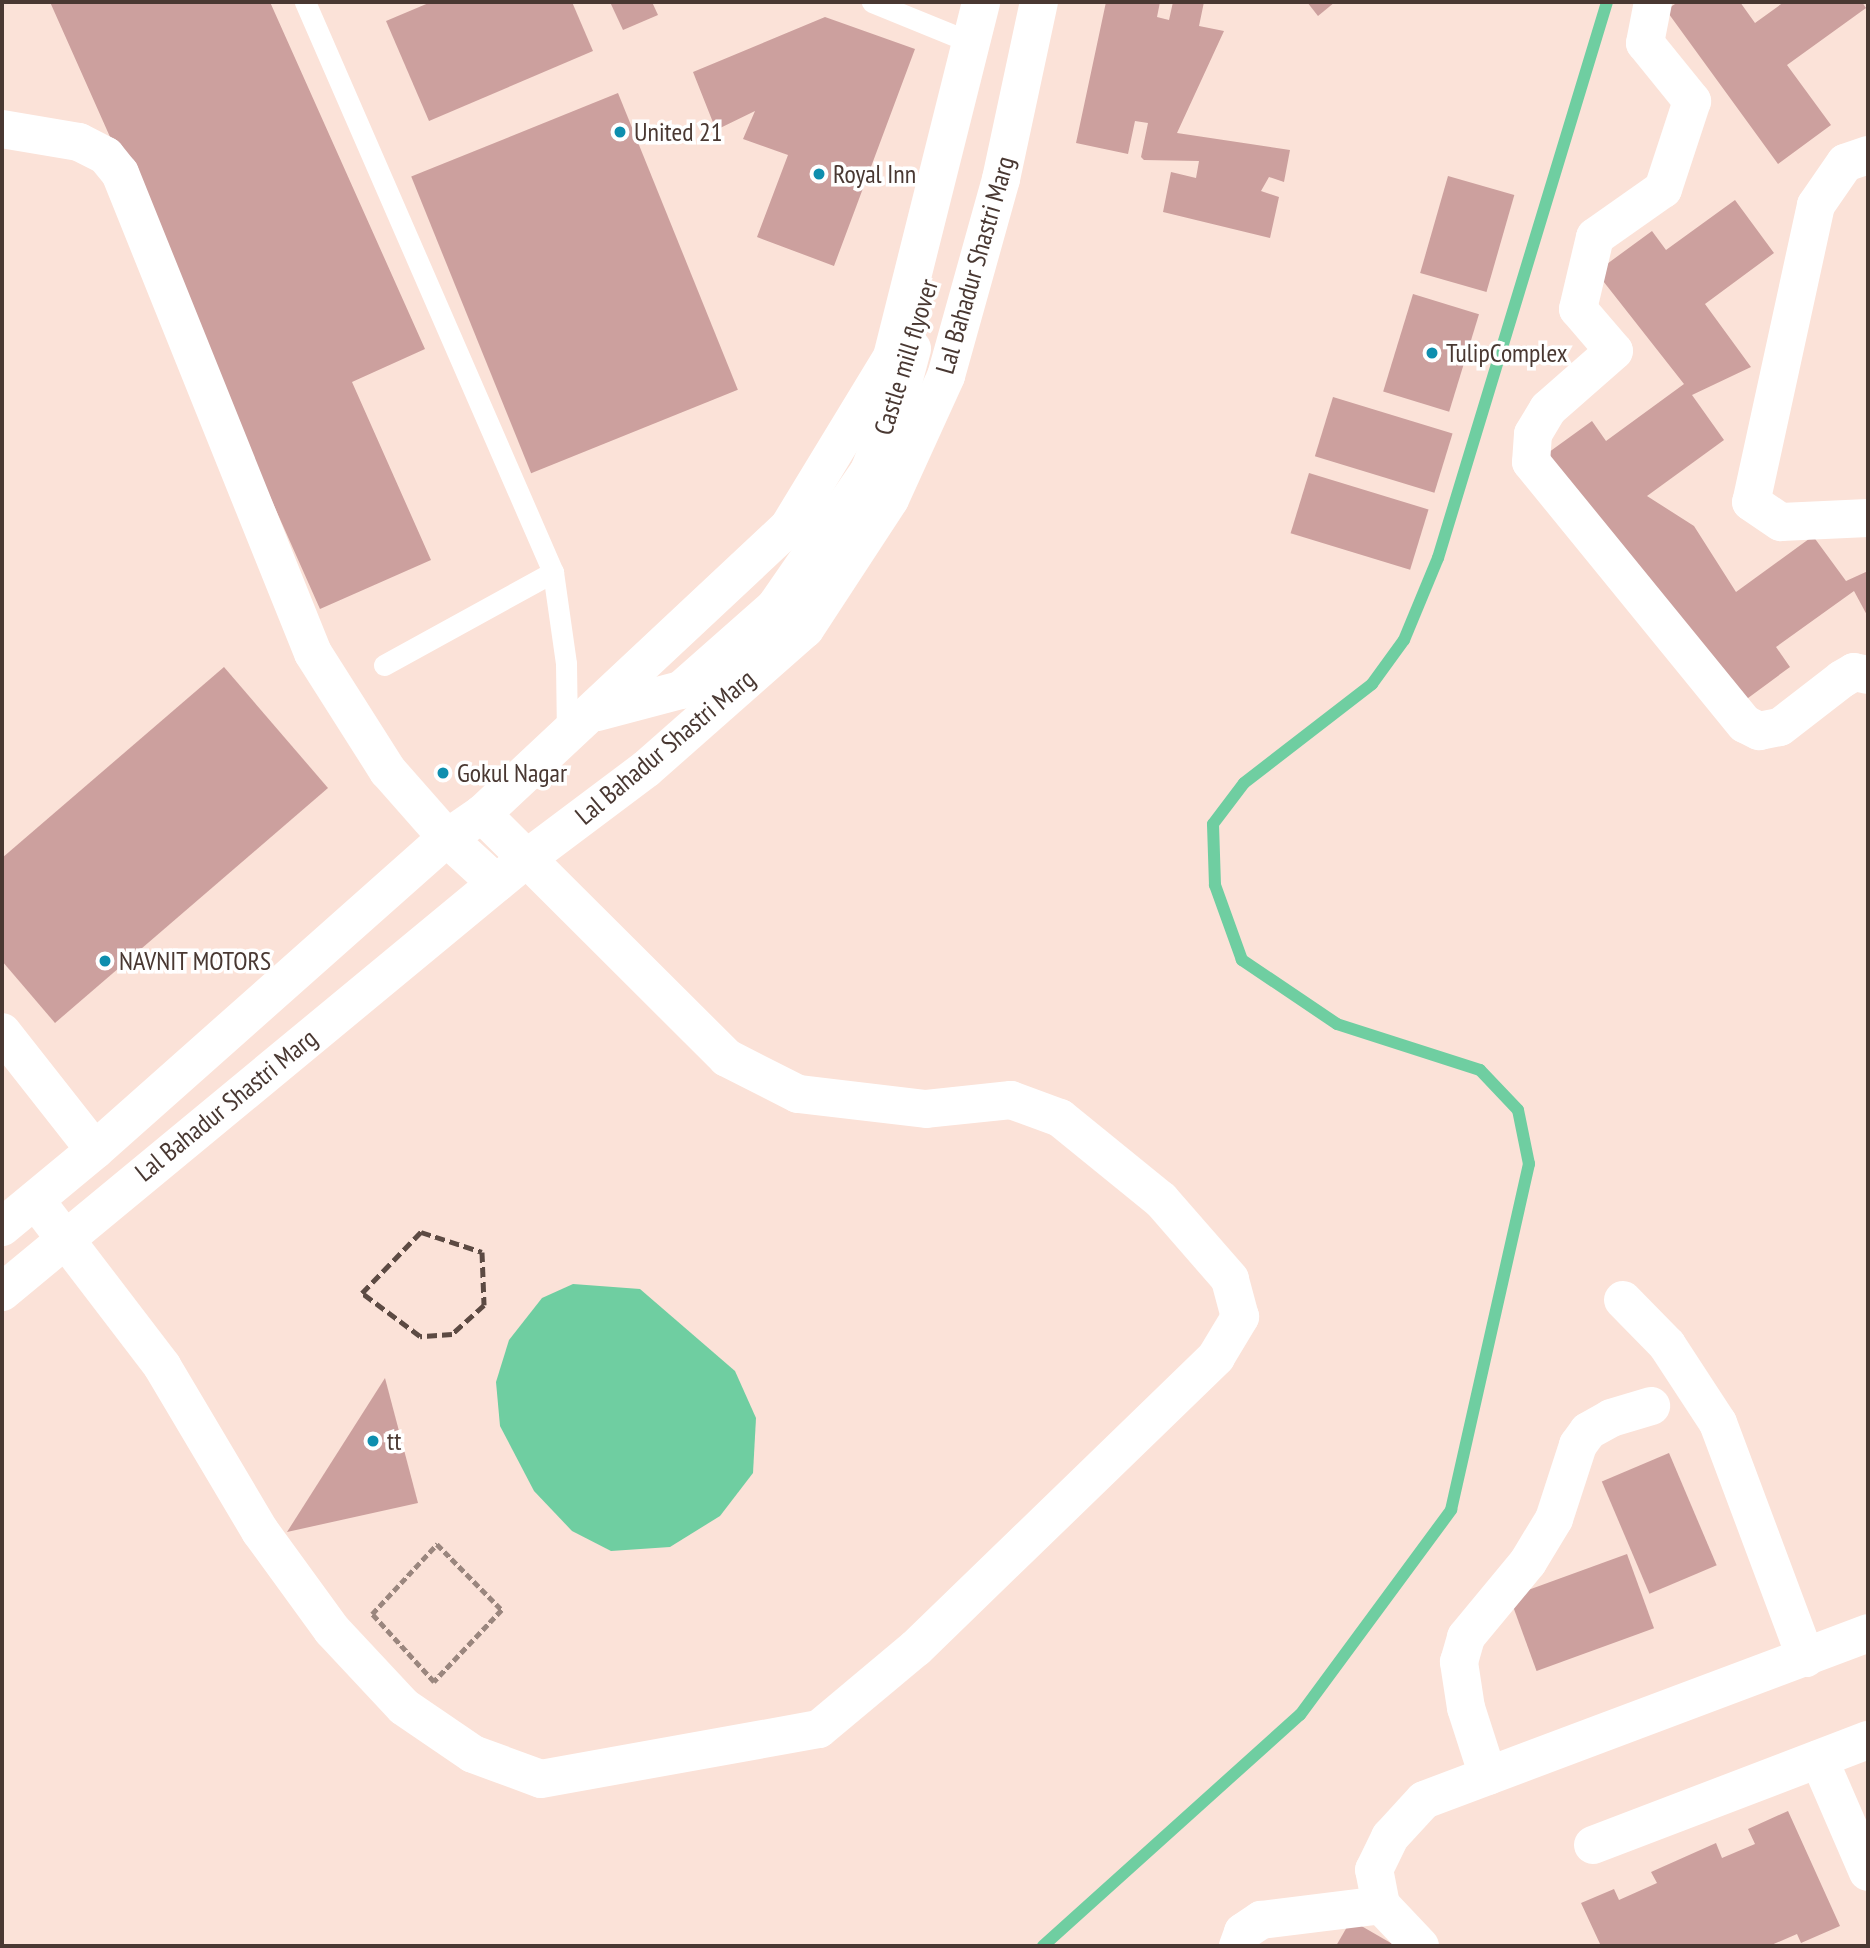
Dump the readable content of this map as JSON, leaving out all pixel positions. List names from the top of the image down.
{
  "streets": {
    "street": ["Lal Bahadur Shastri Marg", "Castle mill flyover"]
  },
  "places": [
    "United 21",
    "Royal Inn",
    "TulipComplex",
    "Gokul Nagar",
    "NAVNIT MOTORS",
    "tt"
  ]
}
